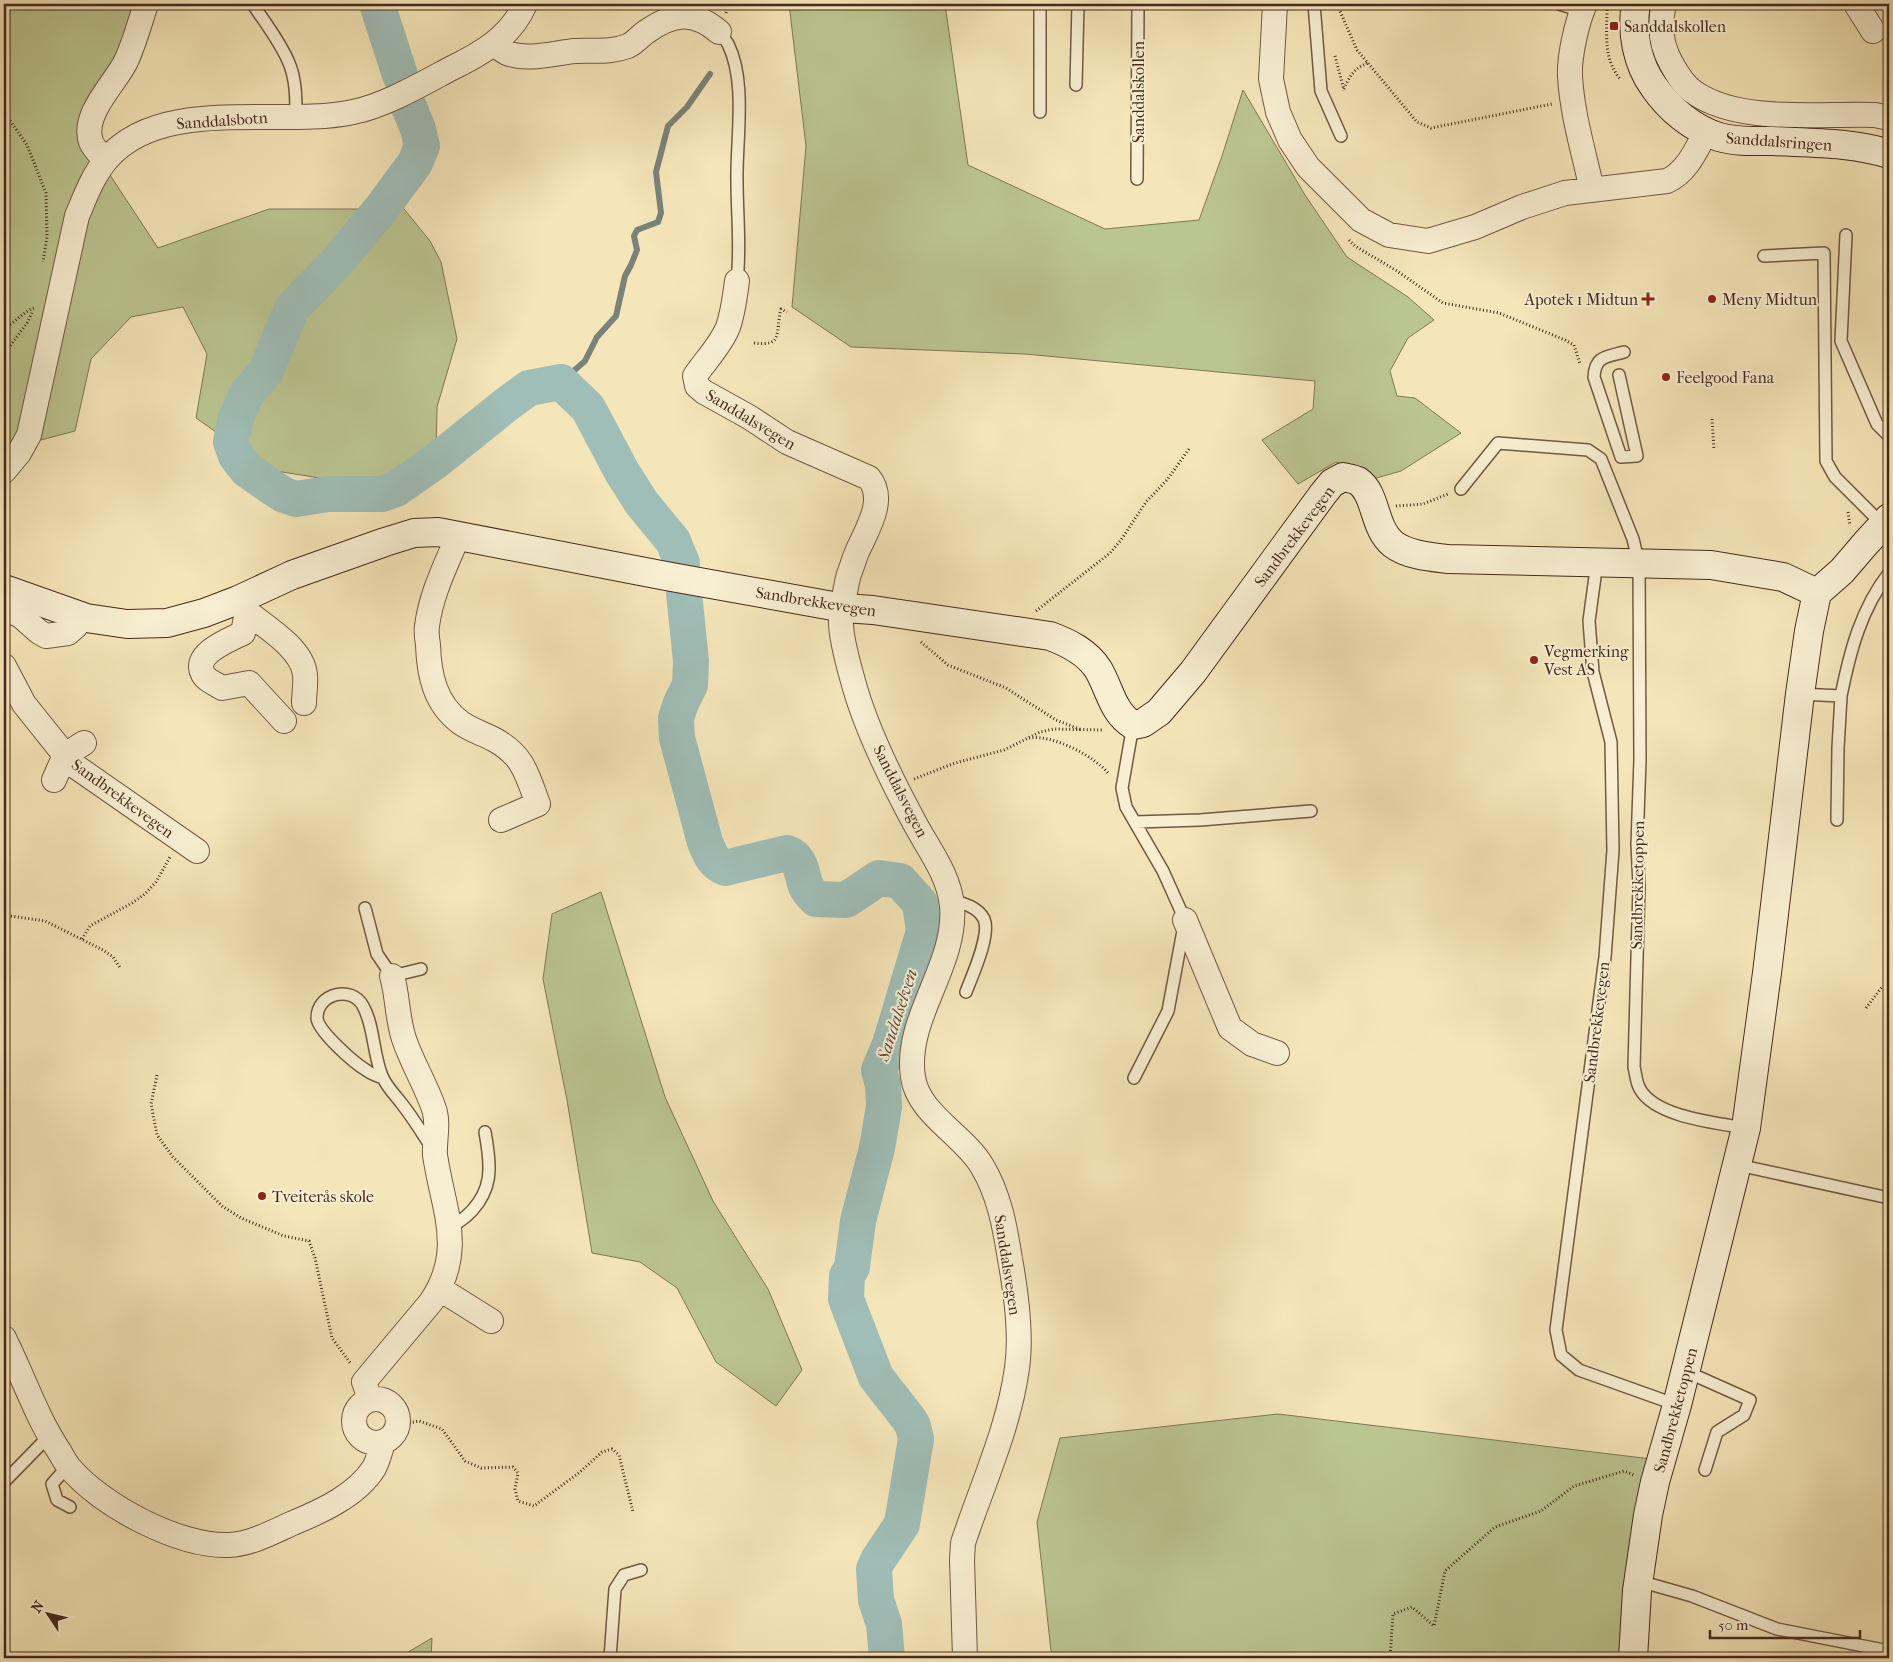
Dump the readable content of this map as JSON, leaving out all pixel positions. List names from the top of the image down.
{
  "streets": {
    "street": [
      "Sanddalsbotn",
      "Sanddalsringen",
      "Sanddalsvegen",
      "Sandbrekkevegen",
      "Sandbrekketoppen"
    ],
    "lane": ["Sanddalskollen"]
  },
  "crossings": [
    ["Sanddalsbotn", "Sanddalsvegen"],
    ["Sanddalsvegen", "Sandbrekkevegen"],
    ["Sandbrekkevegen", "Sandbrekketoppen"]
  ],
  "water": ["Sandalselven"],
  "places": {
    "transit": ["Sanddalskollen"],
    "health": ["Apotek 1 Midtun"],
    "other": [
      "Meny Midtun",
      "Feelgood Fana",
      "Vegmerking Vest AS",
      "Tveiterås skole"
    ]
  },
  "scale_bar": "50 m",
  "north": "top left"
}
